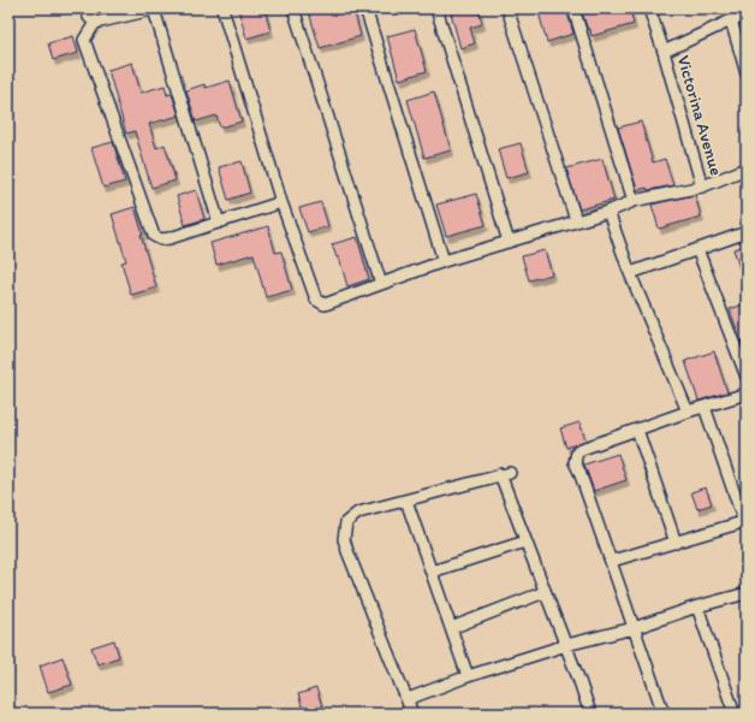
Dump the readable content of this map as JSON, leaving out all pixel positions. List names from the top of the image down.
{
  "streets": {
    "street": ["Victorina Avenue"]
  }
}
